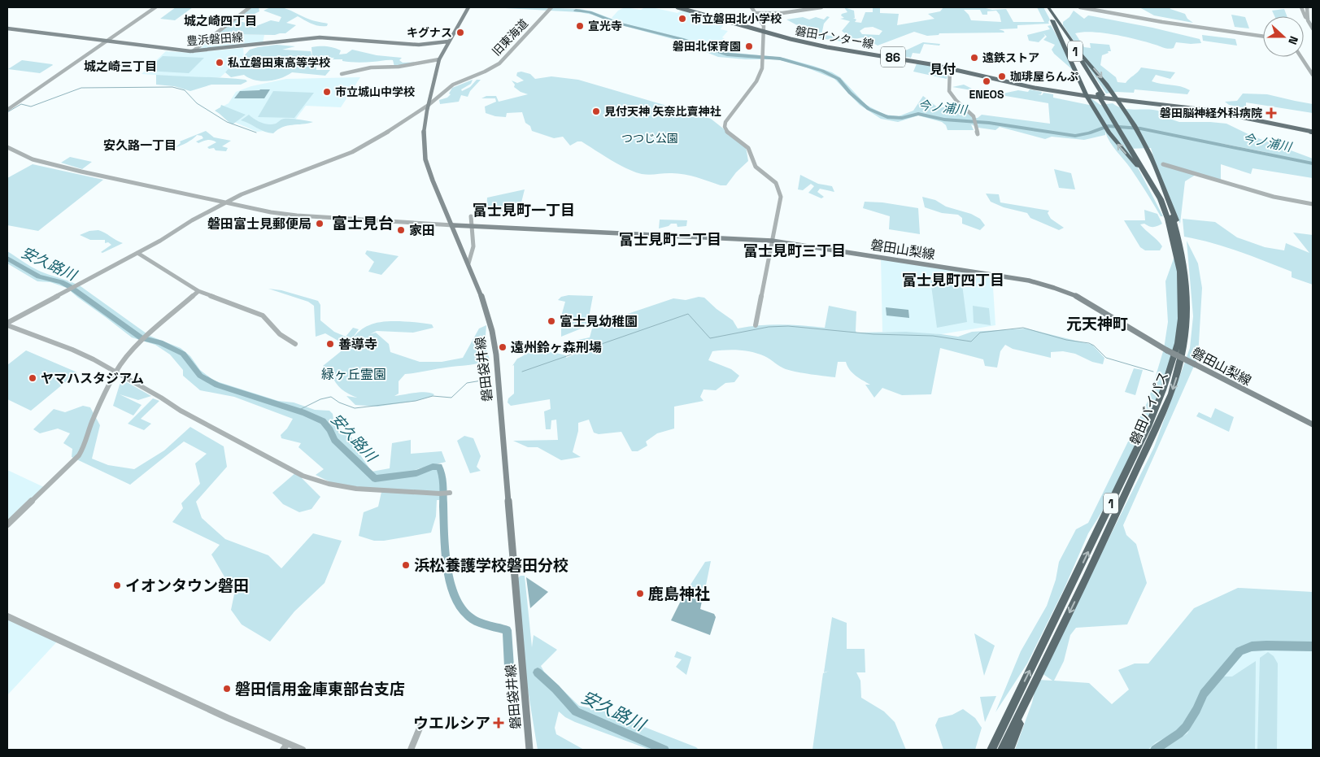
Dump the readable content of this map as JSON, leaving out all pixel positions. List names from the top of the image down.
{
  "streets": {
    "highway": ["1", "磐田バイパス"],
    "main road": [
      "磐田インター線",
      "豊浜磐田線",
      "86",
      "磐田山梨線",
      "磐田袋井線"
    ],
    "street": ["旧東海道"]
  },
  "crossings": [
    ["旧東海道", "磐田袋井線"],
    ["磐田インター線", "磐田バイパス"],
    ["豊浜磐田線", "磐田袋井線"],
    ["1", "磐田バイパス"],
    ["磐田山梨線", "磐田袋井線"]
  ],
  "districts": [
    "城之崎四丁目",
    "城之崎三丁目",
    "見付",
    "安久路一丁目",
    "富士見町一丁目",
    "富士見台",
    "富士見町二丁目",
    "富士見町三丁目",
    "富士見町四丁目",
    "元天神町"
  ],
  "water": ["今ノ浦川", "安久路川"],
  "parks": ["つつじ公園", "緑ヶ丘霊園"],
  "places": {
    "other": [
      "市立磐田北小学校",
      "宣光寺",
      "キグナス",
      "磐田北保育園",
      "遠鉄ストア",
      "私立磐田東高等学校",
      "珈琲屋らんぷ",
      "ENEOS",
      "市立城山中学校",
      "見付天神 矢奈比賣神社",
      "磐田富士見郵便局",
      "家田",
      "富士見幼稚園",
      "善導寺",
      "遠州鈴ヶ森刑場",
      "ヤマハスタジアム",
      "浜松養護学校磐田分校",
      "イオンタウン磐田",
      "鹿島神社",
      "磐田信用金庫東部台支店"
    ],
    "health": ["磐田脳神経外科病院", "ウエルシア"]
  },
  "north": "right"
}
